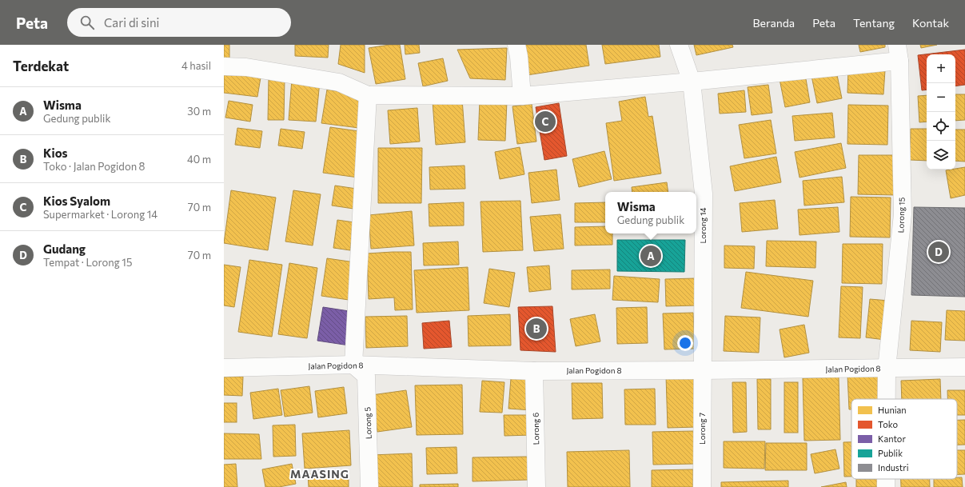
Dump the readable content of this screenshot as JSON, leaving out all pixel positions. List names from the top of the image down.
{
  "streets": {
    "street": [
      "Lorong 15",
      "Lorong 14",
      "Jalan Pogidon 8",
      "Lorong 5",
      "Lorong 6",
      "Lorong 7"
    ]
  },
  "crossings": [
    ["Lorong 15", "Jalan Pogidon 8"],
    ["Lorong 14", "Jalan Pogidon 8"],
    ["Lorong 14", "Lorong 7"],
    ["Jalan Pogidon 8", "Lorong 5"],
    ["Jalan Pogidon 8", "Lorong 6"],
    ["Jalan Pogidon 8", "Lorong 7"]
  ],
  "districts": ["MAASING"],
  "legend": [
    "Hunian",
    "Toko",
    "Kantor",
    "Publik",
    "Industri"
  ],
  "page": {
    "header": "Peta",
    "search": "Cari di sini",
    "nav": [
      "Beranda",
      "Peta",
      "Tentang",
      "Kontak"
    ],
    "heading": ["Terdekat", "4 hasil"],
    "map_buttons": ["+", "−"],
    "list": [
      {
        "mark": "A",
        "name": "Wisma",
        "note": "Gedung publik",
        "value": "30 m"
      },
      {
        "mark": "B",
        "name": "Kios",
        "note": "Toko · Jalan Pogidon 8",
        "value": "40 m"
      },
      {
        "mark": "C",
        "name": "Kios Syalom",
        "note": "Supermarket · Lorong 14",
        "value": "70 m"
      },
      {
        "mark": "D",
        "name": "Gudang",
        "note": "Tempat · Lorong 15",
        "value": "70 m"
      }
    ],
    "pins": [
      "C",
      "D",
      "A",
      "B"
    ],
    "popup": ["Wisma", "Gedung publik"]
  }
}
